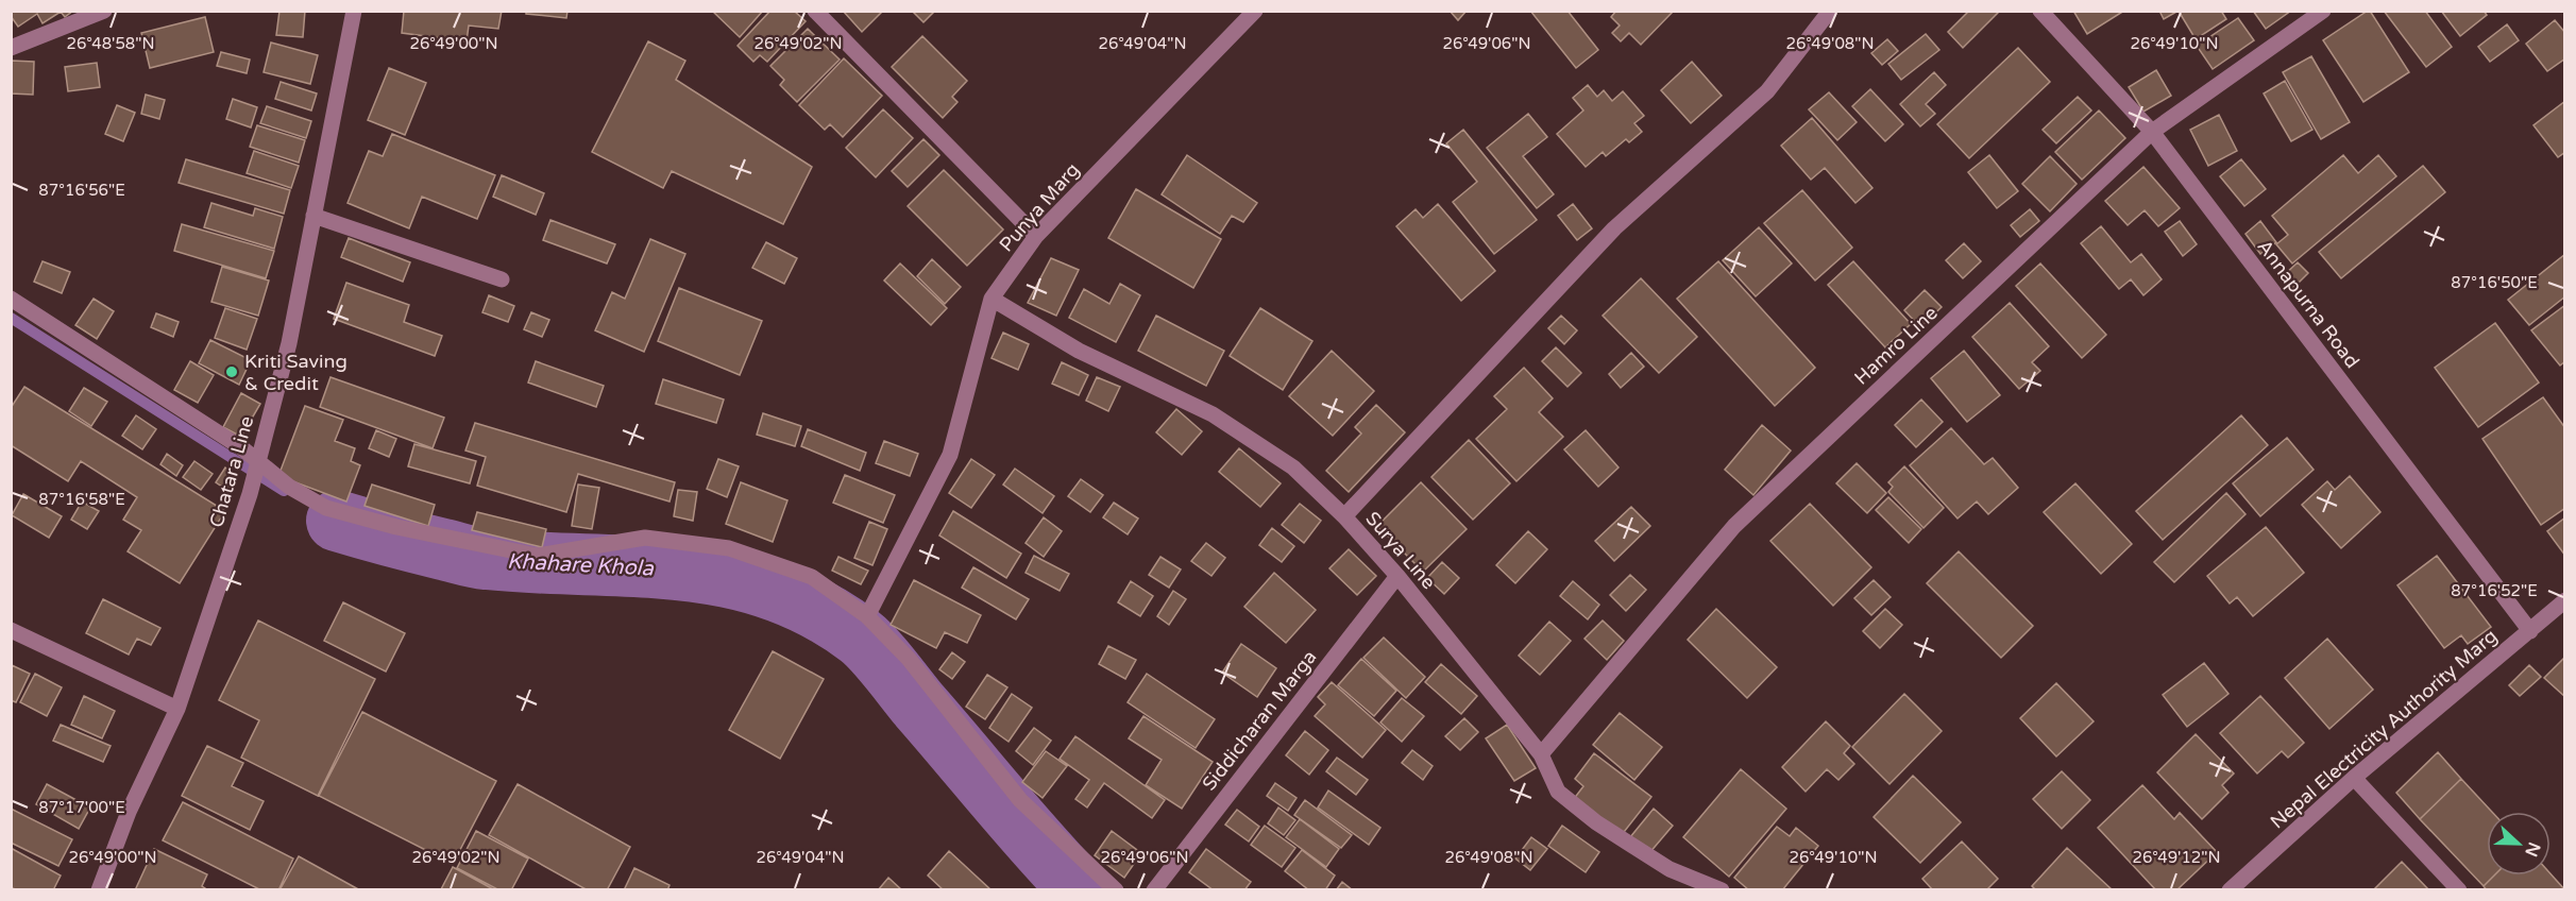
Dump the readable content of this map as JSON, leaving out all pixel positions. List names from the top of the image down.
{
  "streets": {
    "street": [
      "Punya Marg",
      "Annapurna Road",
      "Hamro Line",
      "Chatara Line",
      "Surya Line",
      "Siddicharan Marga",
      "Nepal Electricity Authority Marg"
    ]
  },
  "crossings": [
    ["Punya Marg", "Surya Line"],
    ["Annapurna Road", "Hamro Line"],
    ["Annapurna Road", "Nepal Electricity Authority Marg"],
    ["Hamro Line", "Surya Line"],
    ["Surya Line", "Siddicharan Marga"]
  ],
  "water": ["Khahare Khola"],
  "places": ["Kriti Saving & Credit"],
  "north": "right",
  "coordinates": [
    "26°49'00\"N",
    "26°49'02\"N",
    "26°49'04\"N",
    "26°49'06\"N",
    "26°49'08\"N",
    "26°49'10\"N",
    "26°48'58\"N",
    "87°16'56\"E",
    "87°16'50\"E",
    "87°16'58\"E",
    "87°16'52\"E",
    "87°17'00\"E",
    "26°49'12\"N"
  ]
}
